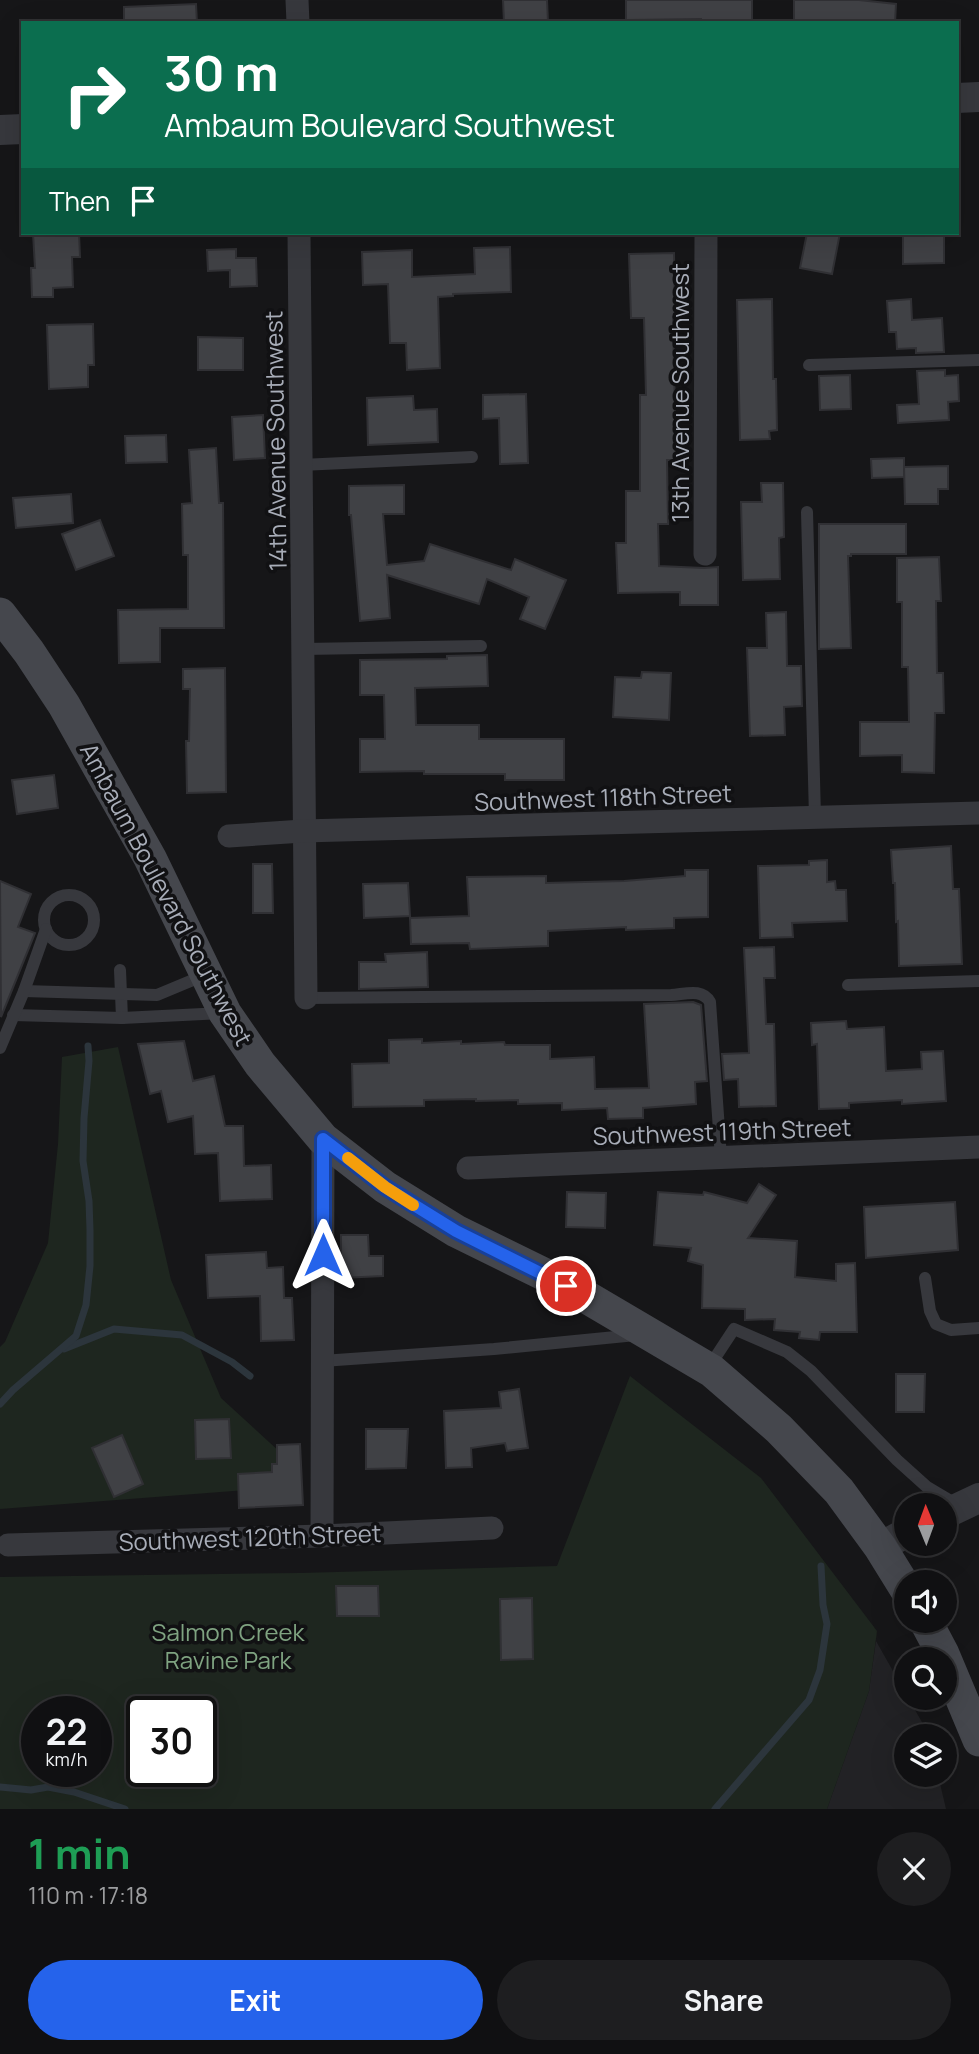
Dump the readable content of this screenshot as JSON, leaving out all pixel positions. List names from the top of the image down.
{
  "streets": {
    "main road": ["Ambaum Boulevard Southwest"],
    "street": [
      "13th Avenue Southwest",
      "14th Avenue Southwest",
      "Southwest 118th Street",
      "Southwest 119th Street",
      "Southwest 120th Street"
    ]
  },
  "crossings": [
    ["14th Avenue Southwest", "Southwest 118th Street"]
  ],
  "parks": ["Salmon Creek Ravine Park"],
  "north": "top",
  "page": {
    "turn": ["30 m", "Ambaum Boulevard Southwest"],
    "then": "Then",
    "speed": "22 km/h",
    "limit": "30",
    "heading": ["1 min", "110 m · 17:18"],
    "buttons": ["Exit", "Share"]
  }
}
